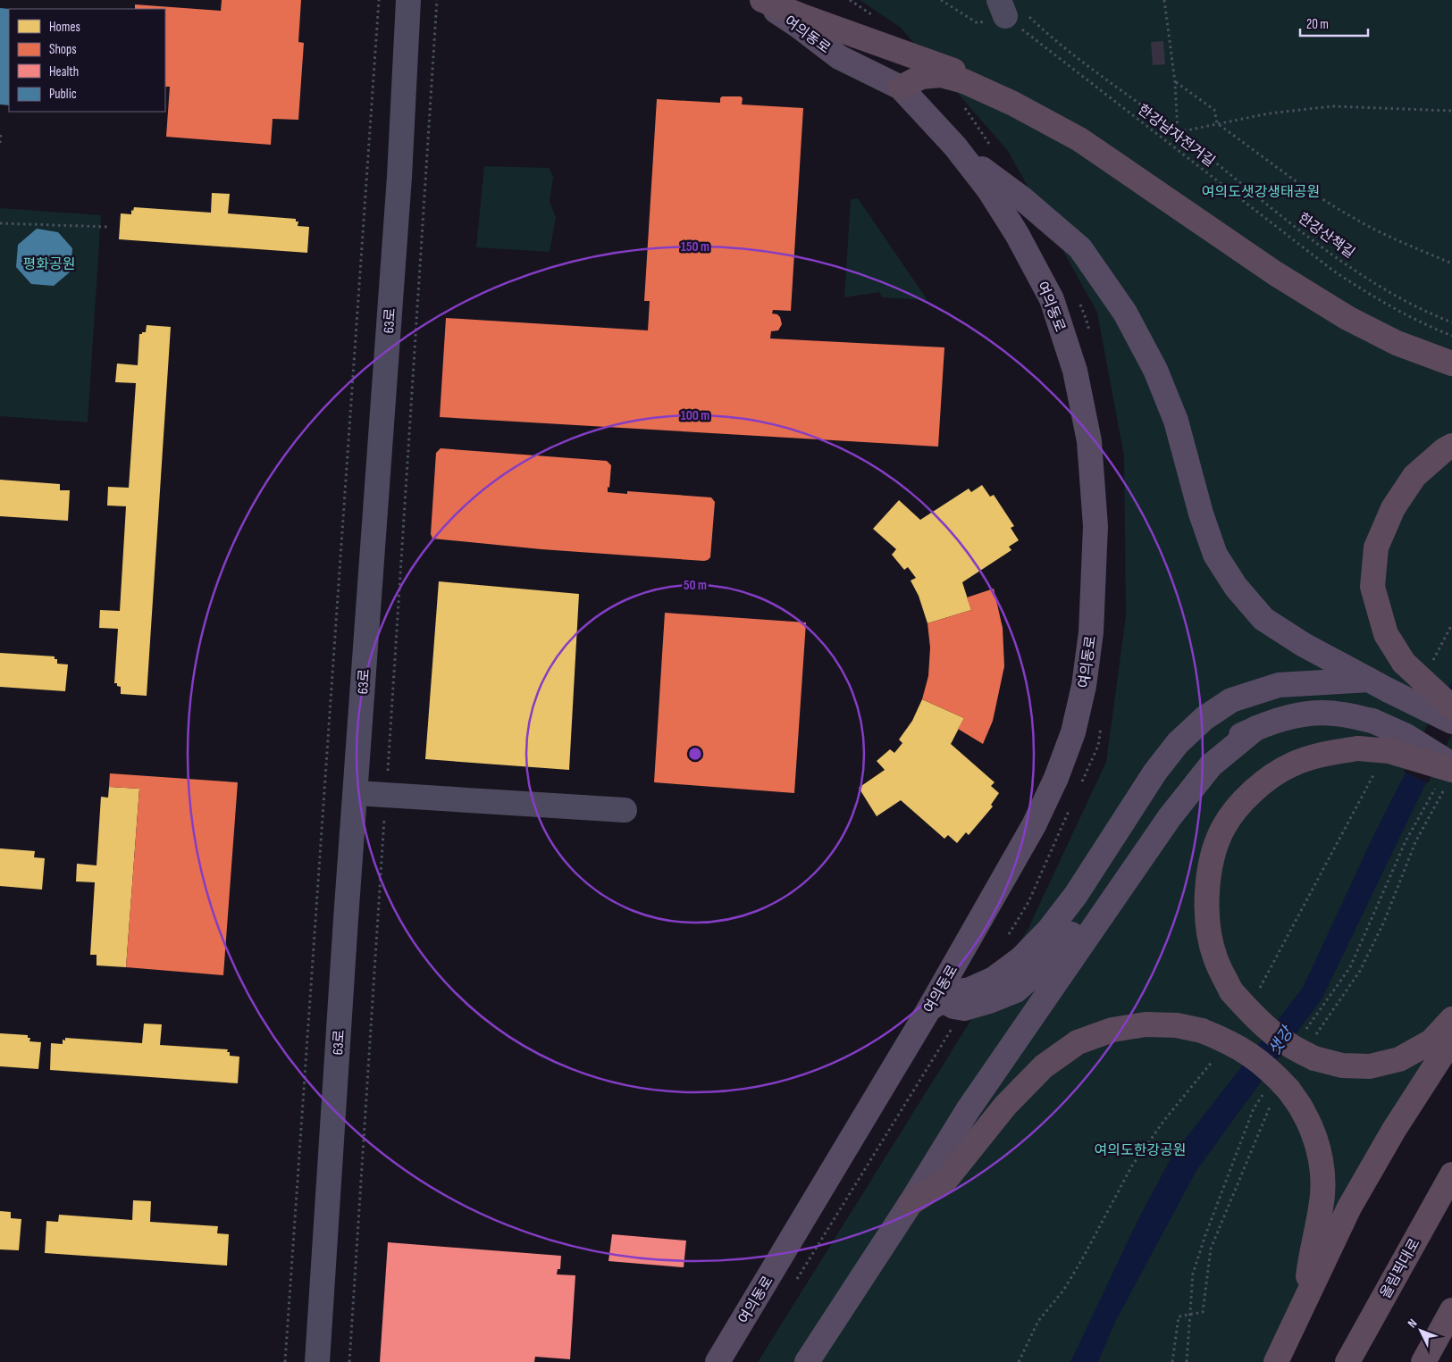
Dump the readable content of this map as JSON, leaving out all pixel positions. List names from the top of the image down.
{
  "streets": {
    "highway": ["올림픽대로"],
    "main road": ["여의동로"],
    "street": ["63로"],
    "path": ["한강남자전거길", "한강산책길"]
  },
  "crossings": [
    ["한강남자전거길", "한강산책길"]
  ],
  "water": ["샛강"],
  "parks": ["여의도샛강생태공원", "평화공원", "여의도한강공원"],
  "legend": [
    "Homes",
    "Shops",
    "Health",
    "Public"
  ],
  "scale_bar": "20 m",
  "north": "top left",
  "rings": ["150 m", "100 m", "50 m"]
}
